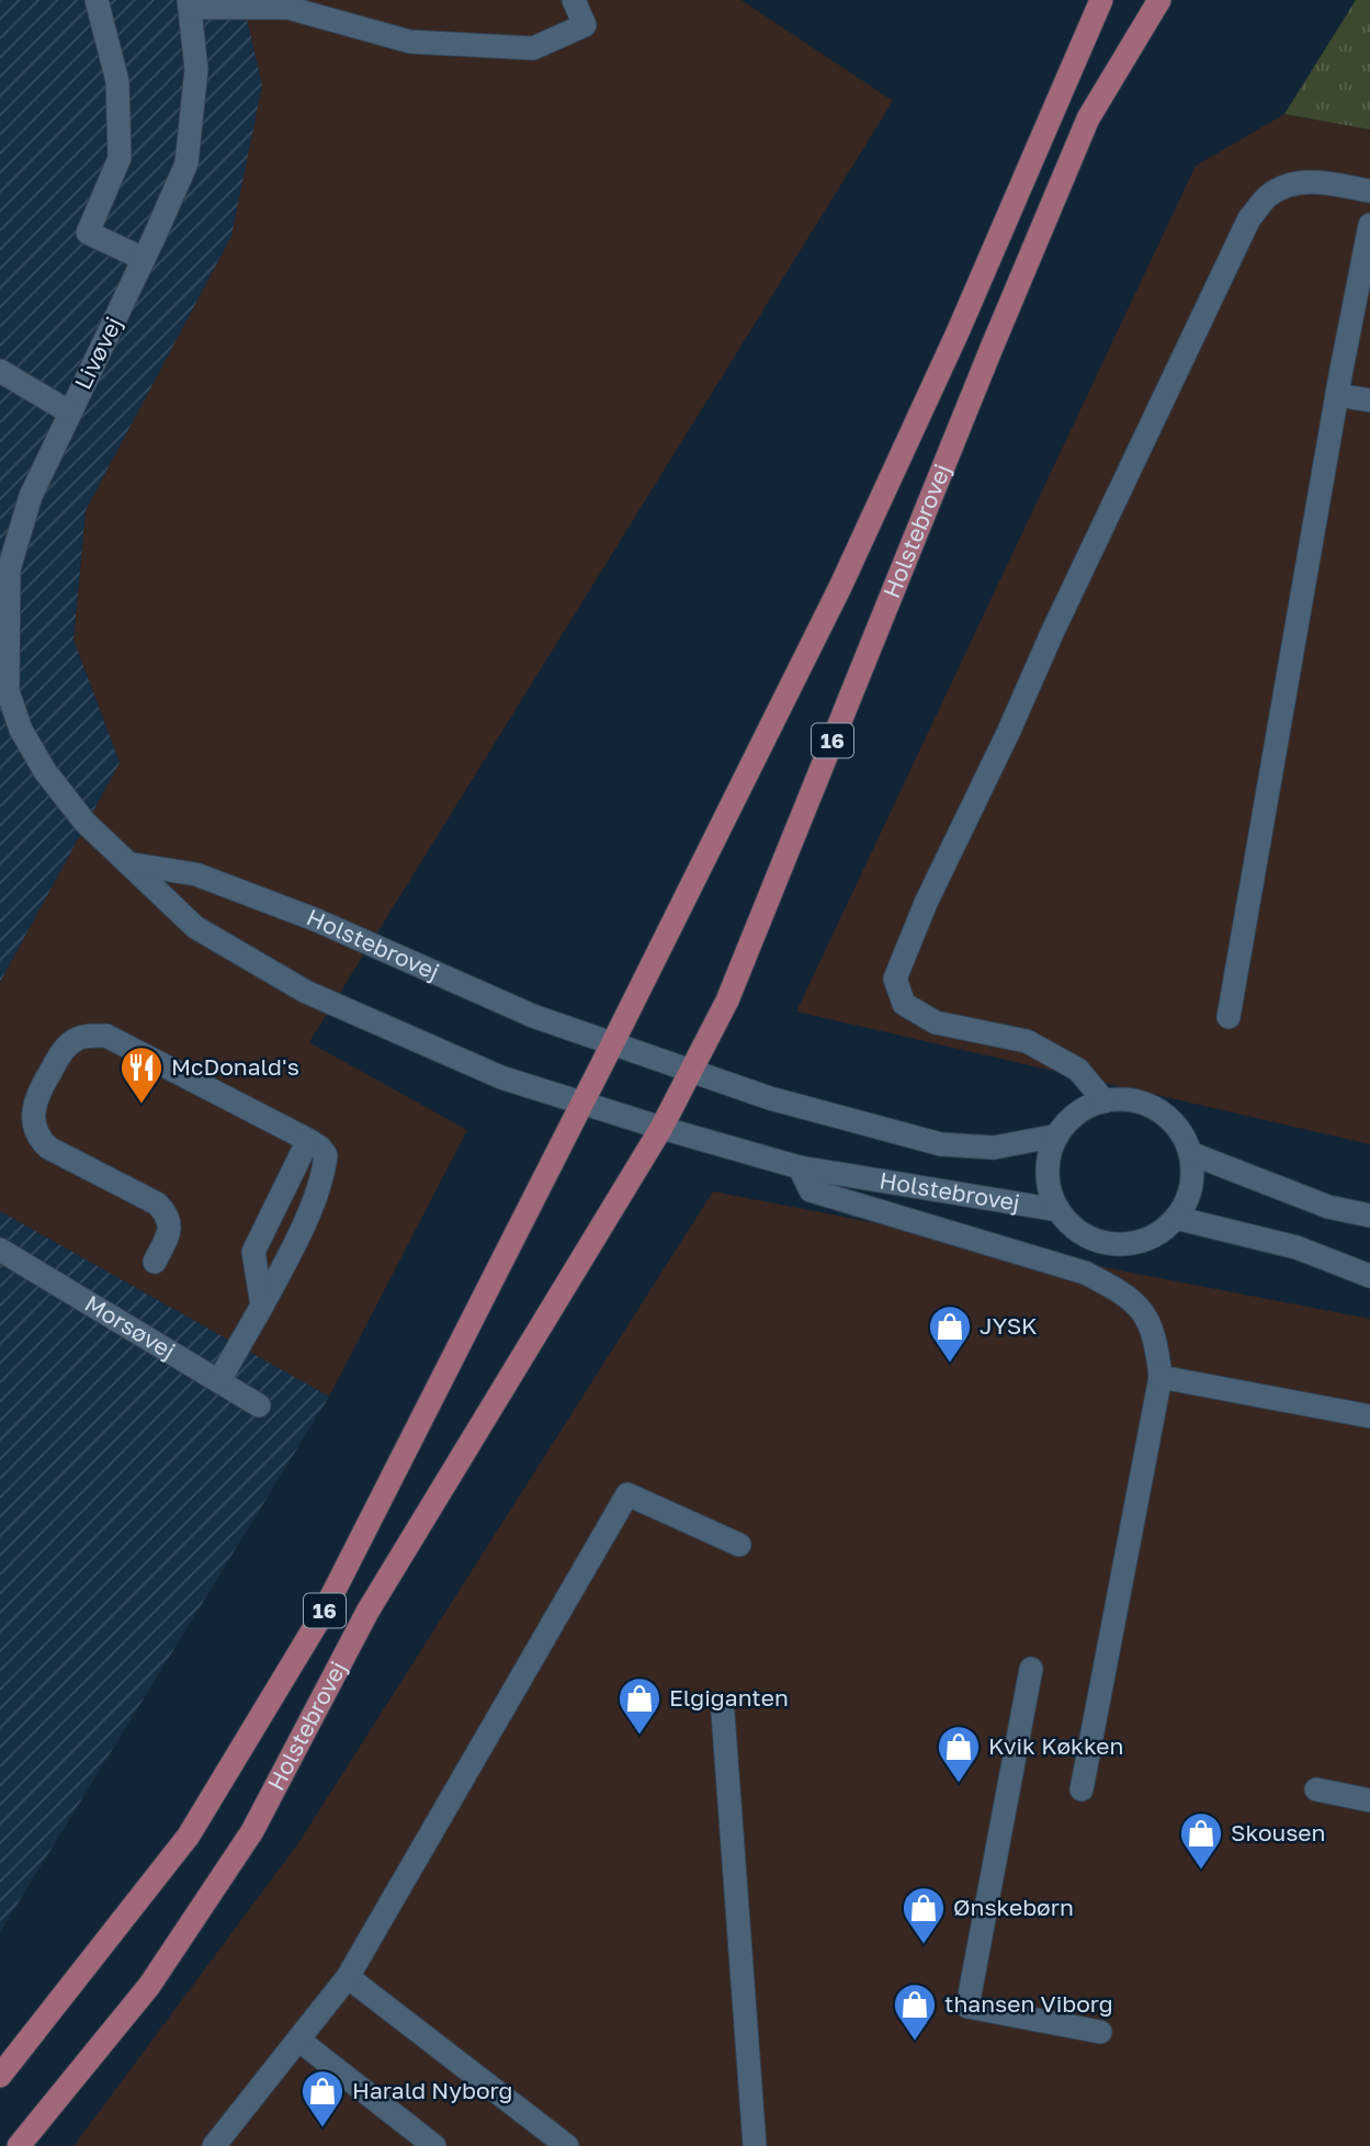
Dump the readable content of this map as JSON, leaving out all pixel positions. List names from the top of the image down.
{
  "streets": {
    "main road": ["Holstebrovej", "16"],
    "street": ["Livøvej", "Morsøvej"]
  },
  "crossings": [
    ["Livøvej", "Holstebrovej"]
  ],
  "places": {
    "restaurant": ["McDonald's"],
    "shop": [
      "JYSK",
      "Elgiganten",
      "Kvik Køkken",
      "Skousen",
      "Ønskebørn",
      "thansen Viborg",
      "Harald Nyborg"
    ]
  }
}
